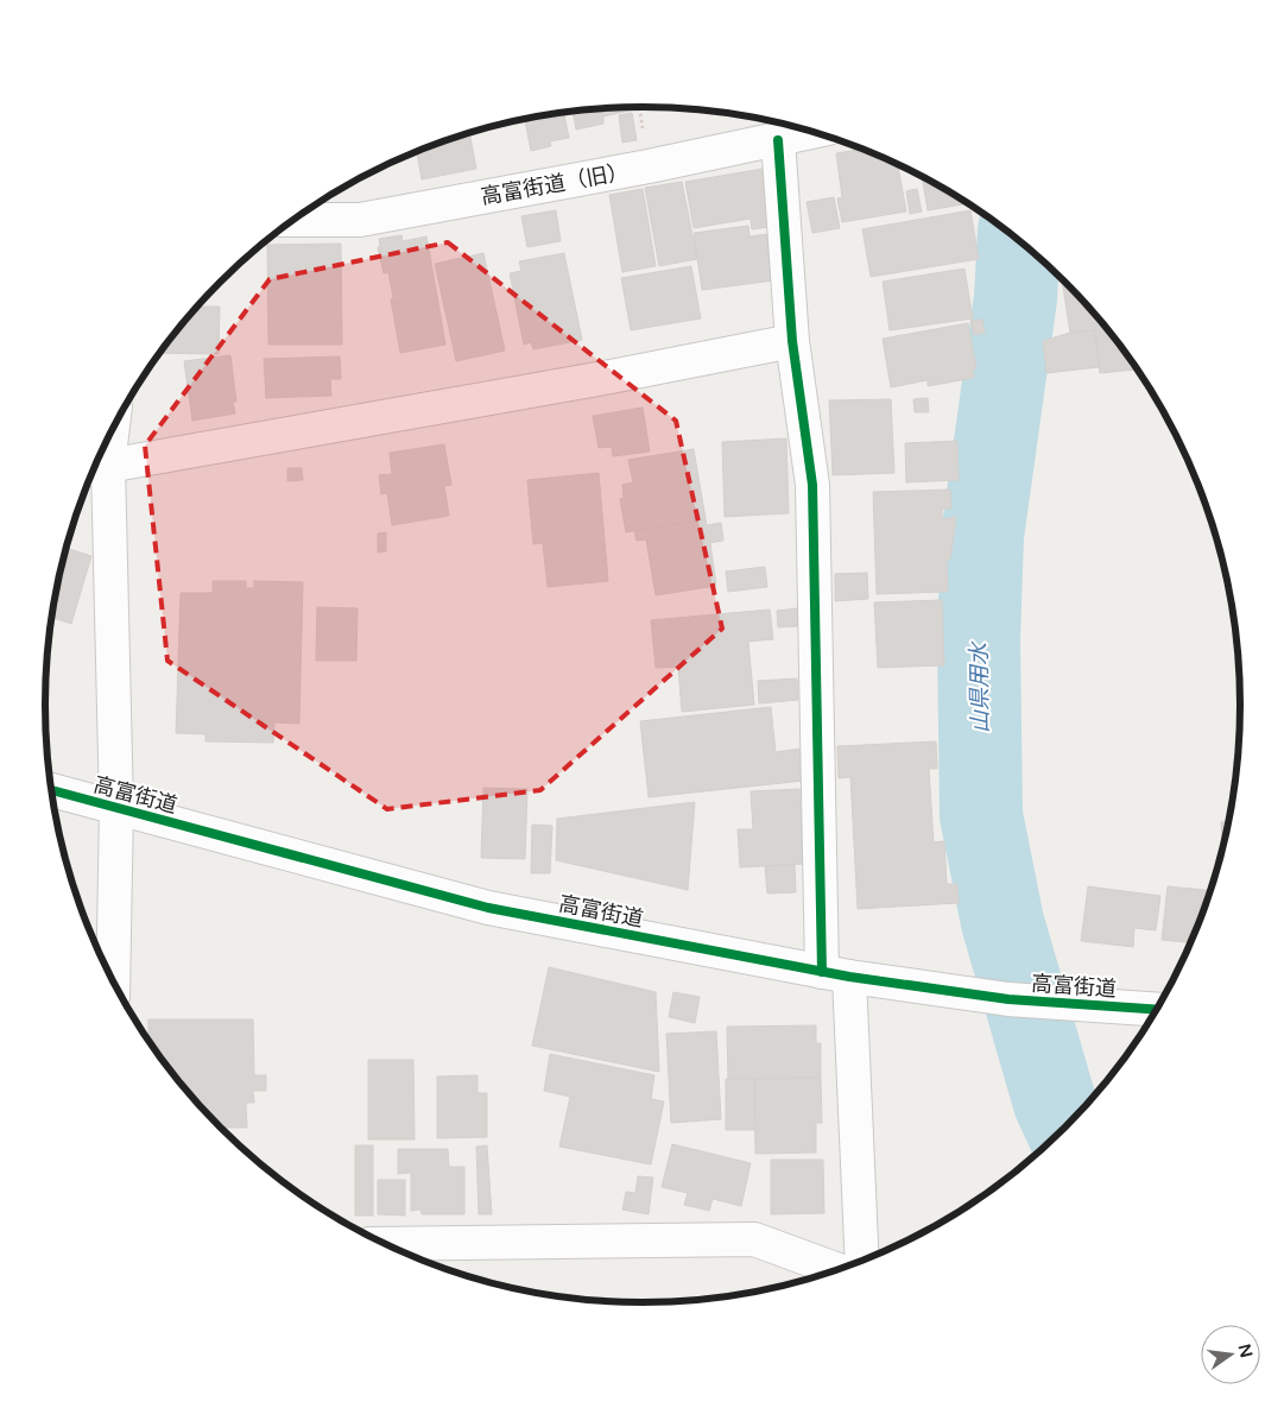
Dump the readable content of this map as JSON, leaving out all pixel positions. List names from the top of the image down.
{
  "streets": {
    "street": ["高富街道（旧）", "高富街道"]
  },
  "water": ["山県用水"],
  "north": "right"
}
